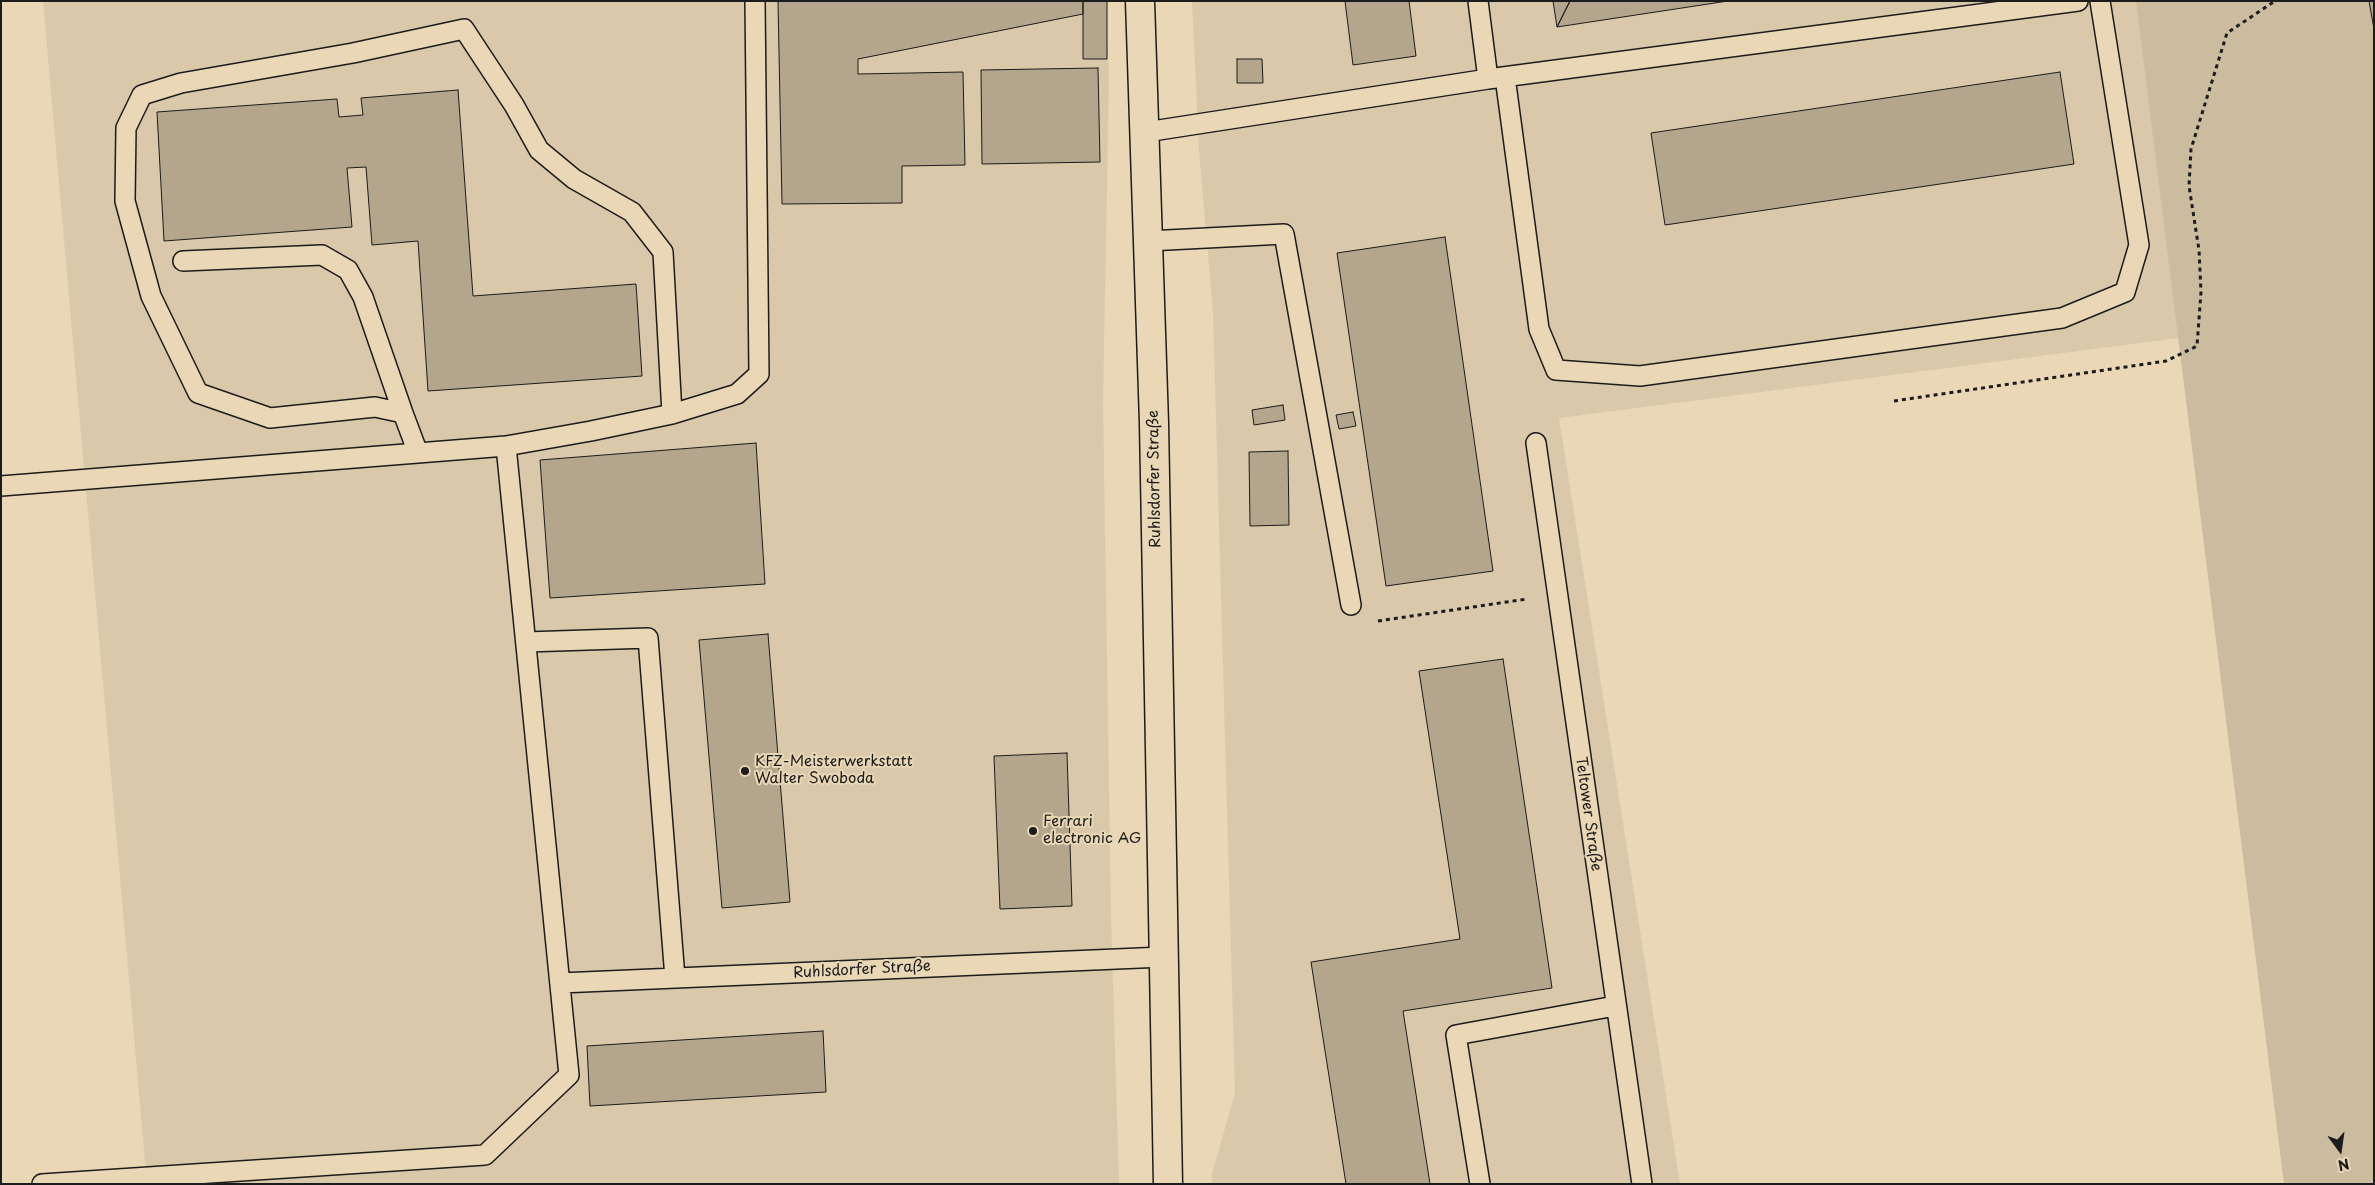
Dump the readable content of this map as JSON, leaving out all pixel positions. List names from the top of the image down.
{
  "streets": {
    "main road": ["Ruhlsdorfer Straße"],
    "lane": ["Teltower Straße"]
  },
  "places": ["KFZ-Meisterwerkstatt Walter Swoboda", "Ferrari electronic AG"],
  "north": "bottom"
}
